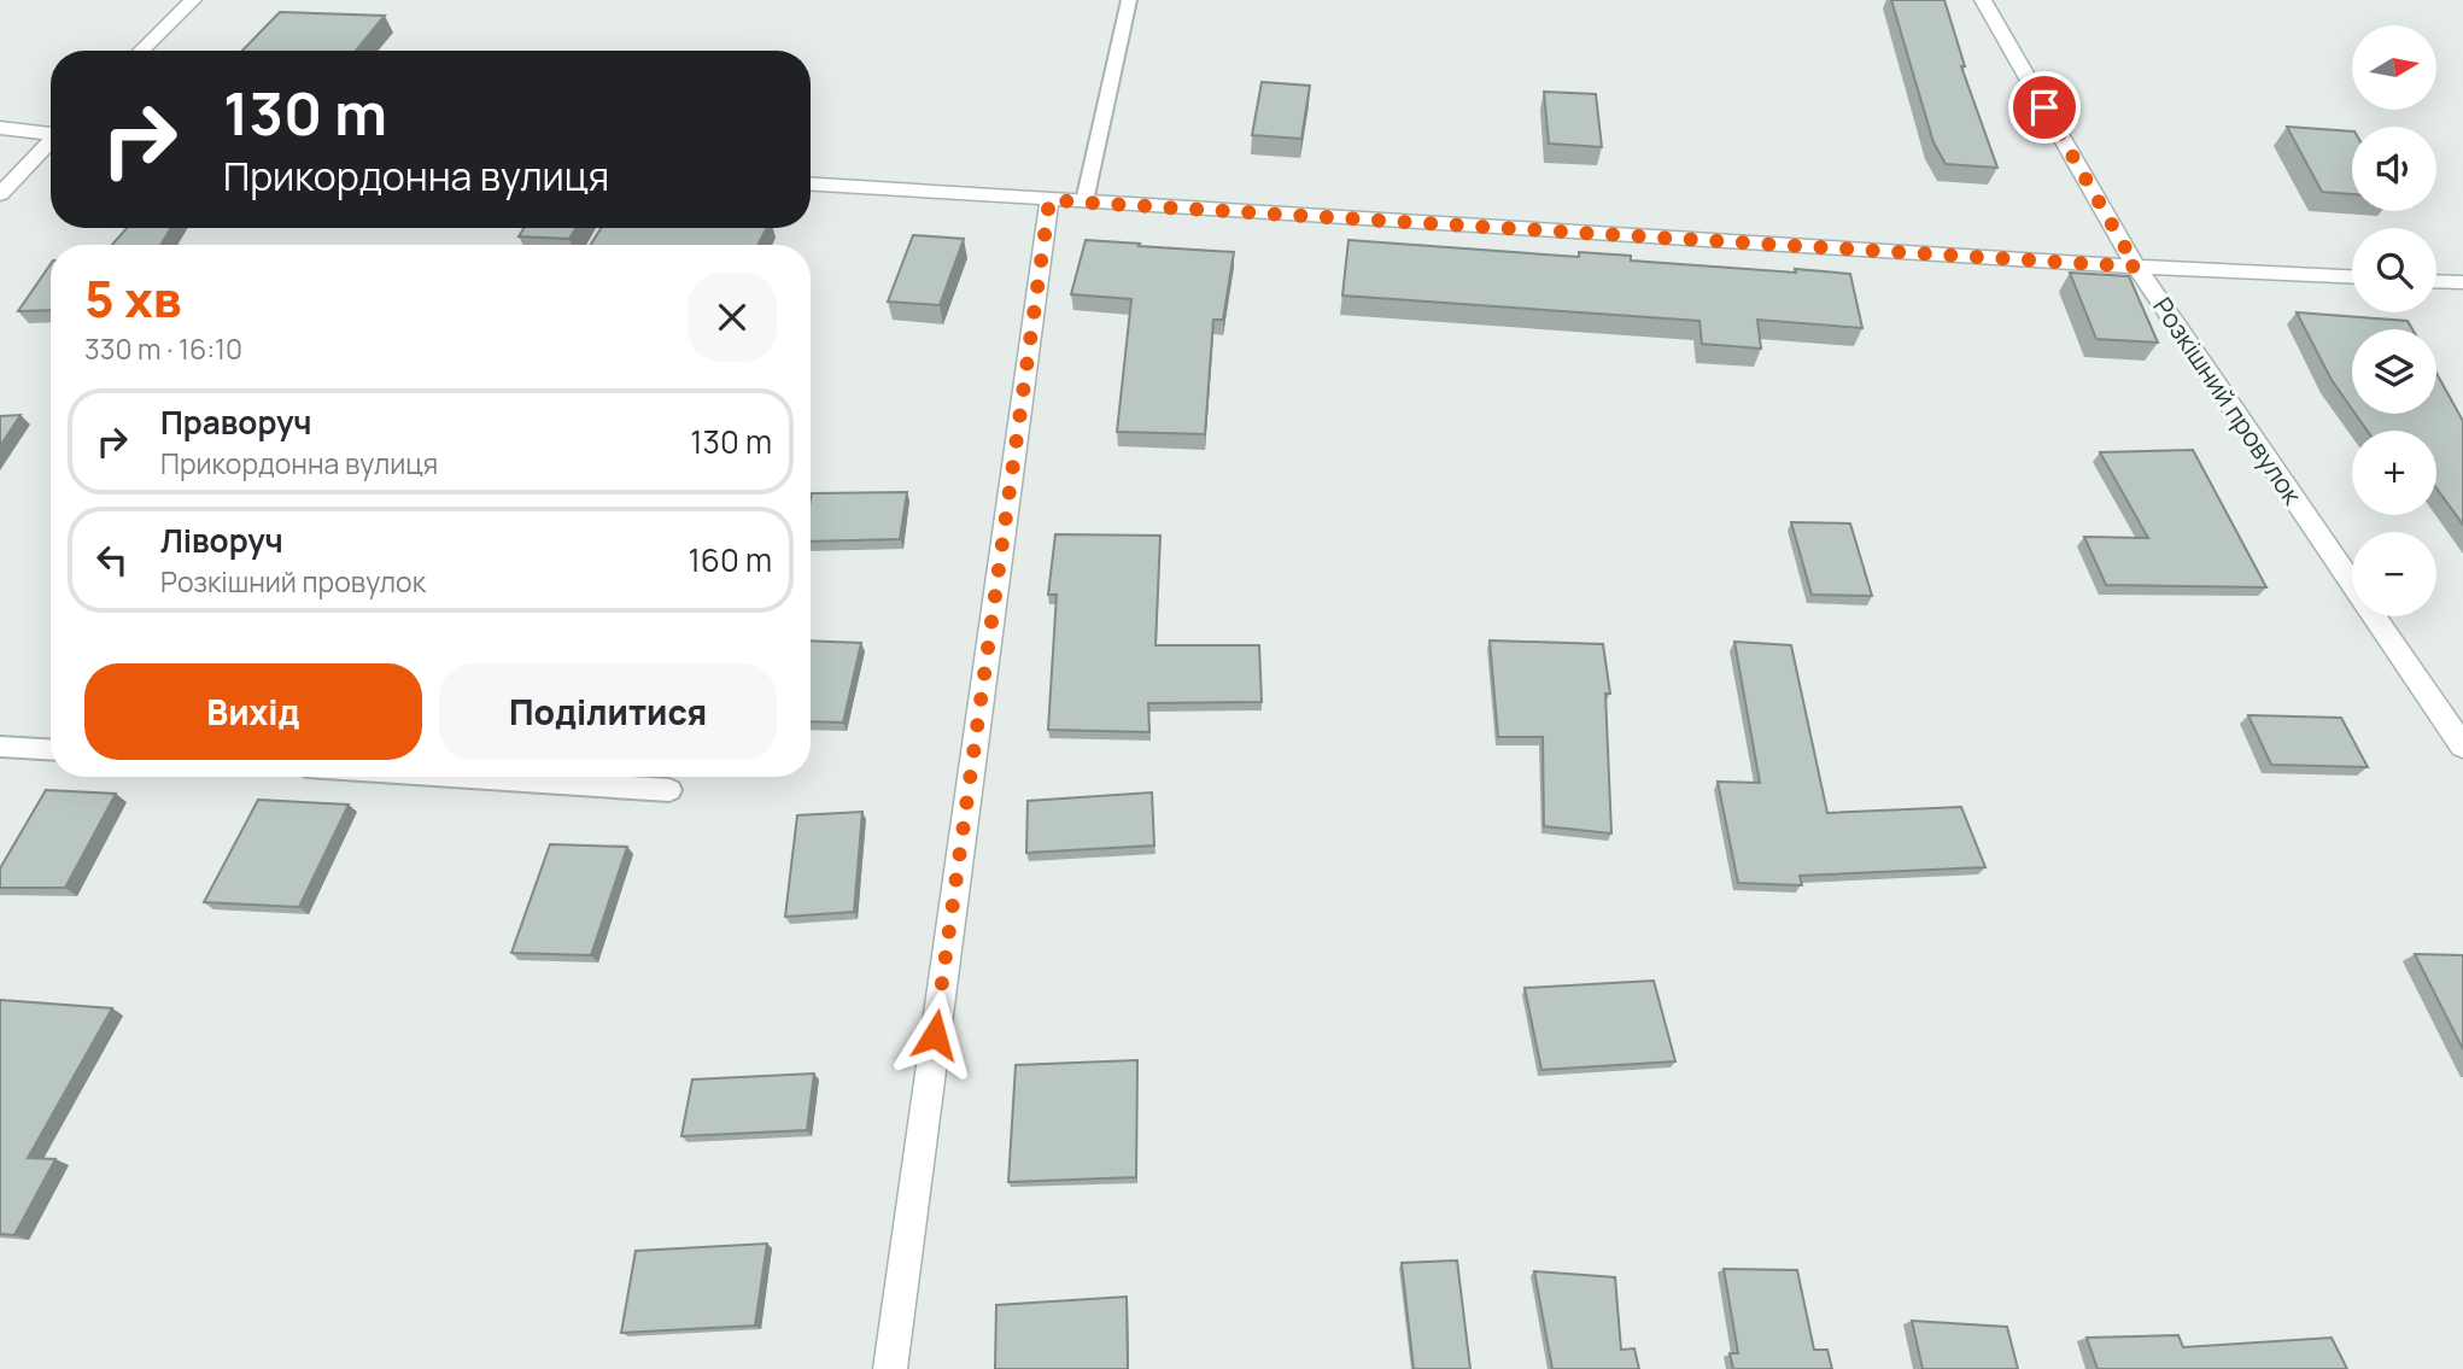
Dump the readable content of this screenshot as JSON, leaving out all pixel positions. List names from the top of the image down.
{
  "streets": {
    "street": ["Розкішний провулок"]
  },
  "north": "right",
  "page": {
    "map_buttons": ["+", "−"],
    "turn": ["130 m", "Прикордонна вулиця"],
    "heading": ["5 хв", "330 m · 16:10"],
    "list": [
      {
        "name": "Праворуч",
        "note": "Прикордонна вулиця",
        "value": "130 m"
      },
      {
        "name": "Ліворуч",
        "note": "Розкішний провулок",
        "value": "160 m"
      }
    ],
    "buttons": ["Вихід", "Поділитися"]
  }
}
